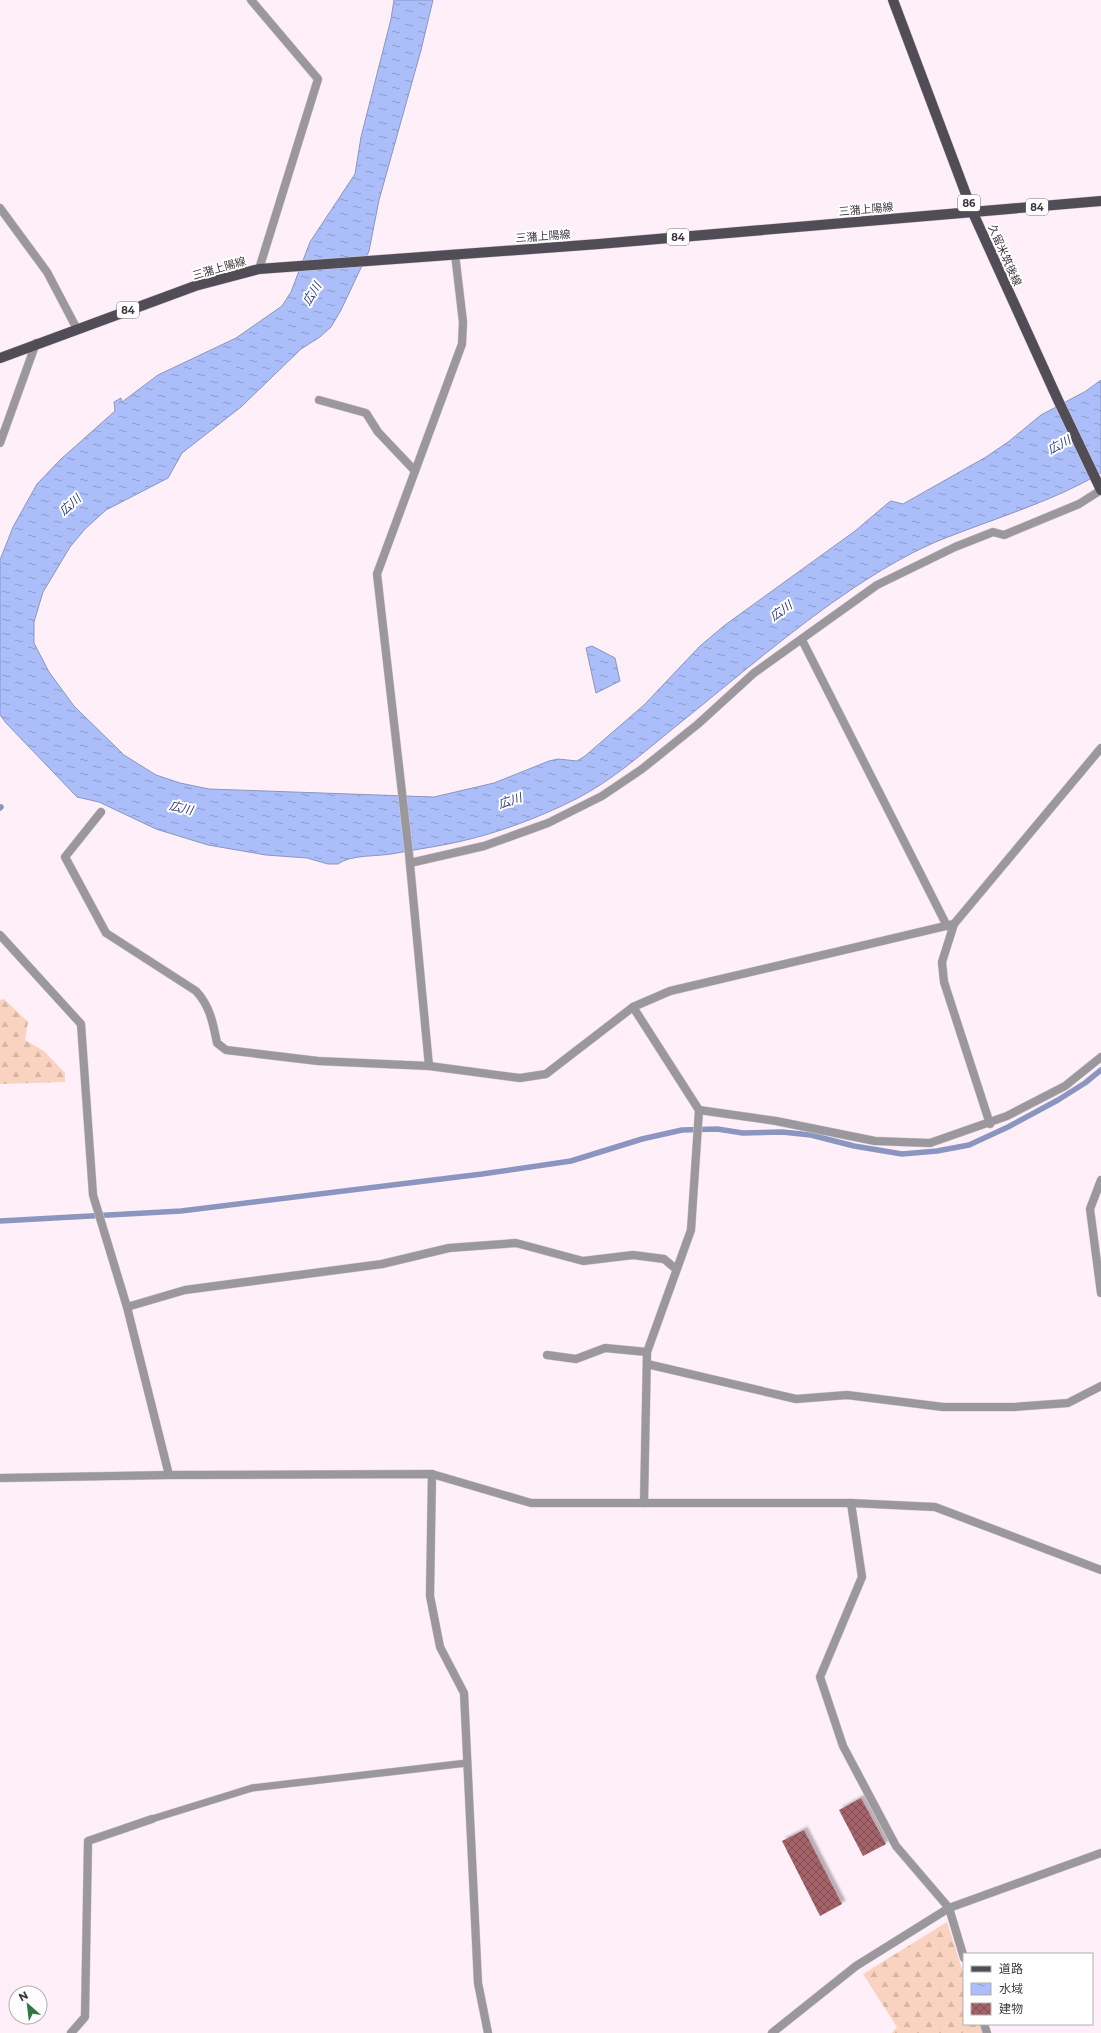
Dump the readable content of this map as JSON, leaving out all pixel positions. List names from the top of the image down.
{
  "streets": {
    "main road": [
      "86",
      "84",
      "三潴上陽線",
      "久留米筑後線"
    ]
  },
  "crossings": [
    ["三潴上陽線", "久留米筑後線"]
  ],
  "water": ["広川"],
  "legend": ["道路", "水域", "建物"],
  "north": "top left"
}
